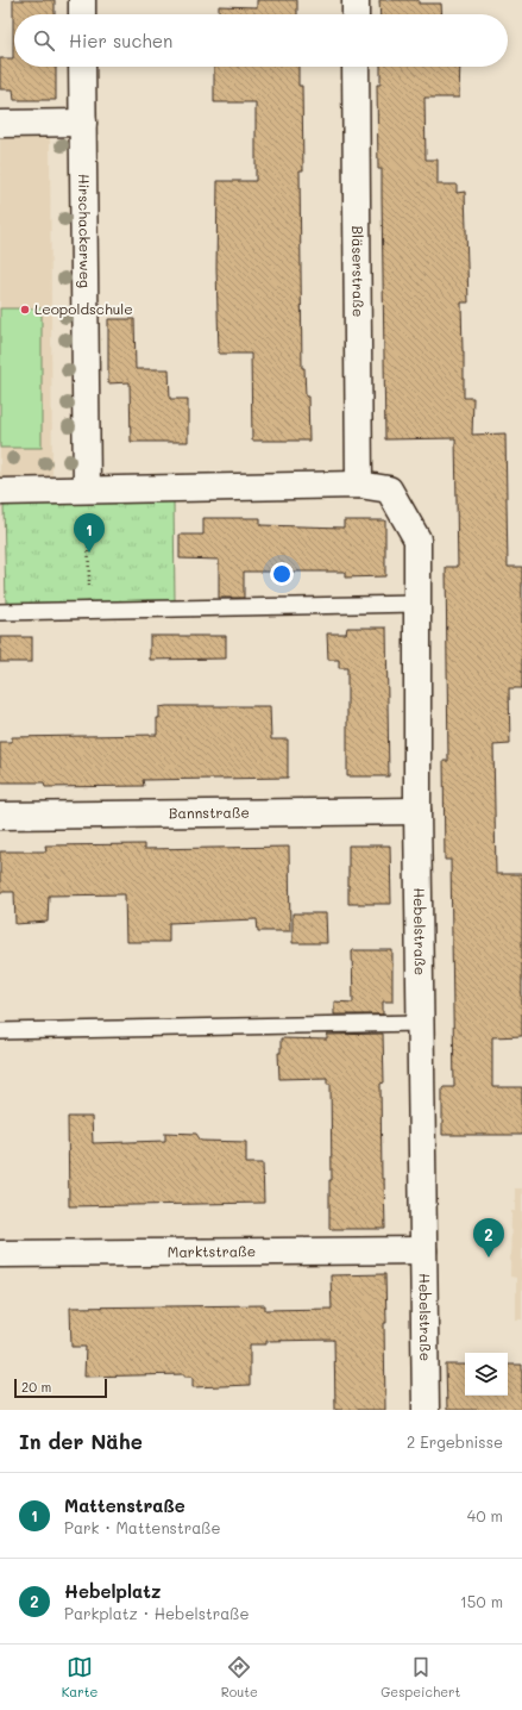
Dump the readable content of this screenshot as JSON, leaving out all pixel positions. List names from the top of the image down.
{
  "streets": {
    "street": [
      "Hirschackerweg",
      "Bläserstraße",
      "Bannstraße",
      "Hebelstraße",
      "Marktstraße"
    ]
  },
  "crossings": [
    ["Bläserstraße", "Hebelstraße"],
    ["Bannstraße", "Hebelstraße"],
    ["Hebelstraße", "Marktstraße"]
  ],
  "places": ["Leopoldschule"],
  "scale_bar": "20 m",
  "page": {
    "search": "Hier suchen",
    "pins": ["1", "2"],
    "scale": "20 m",
    "heading": ["In der Nähe", "2 Ergebnisse"],
    "list": [
      {
        "mark": "1",
        "name": "Mattenstraße",
        "note": "Park · Mattenstraße",
        "value": "40 m"
      },
      {
        "mark": "2",
        "name": "Hebelplatz",
        "note": "Parkplatz · Hebelstraße",
        "value": "150 m"
      }
    ],
    "nav": ["Karte", "Route", "Gespeichert"]
  }
}
